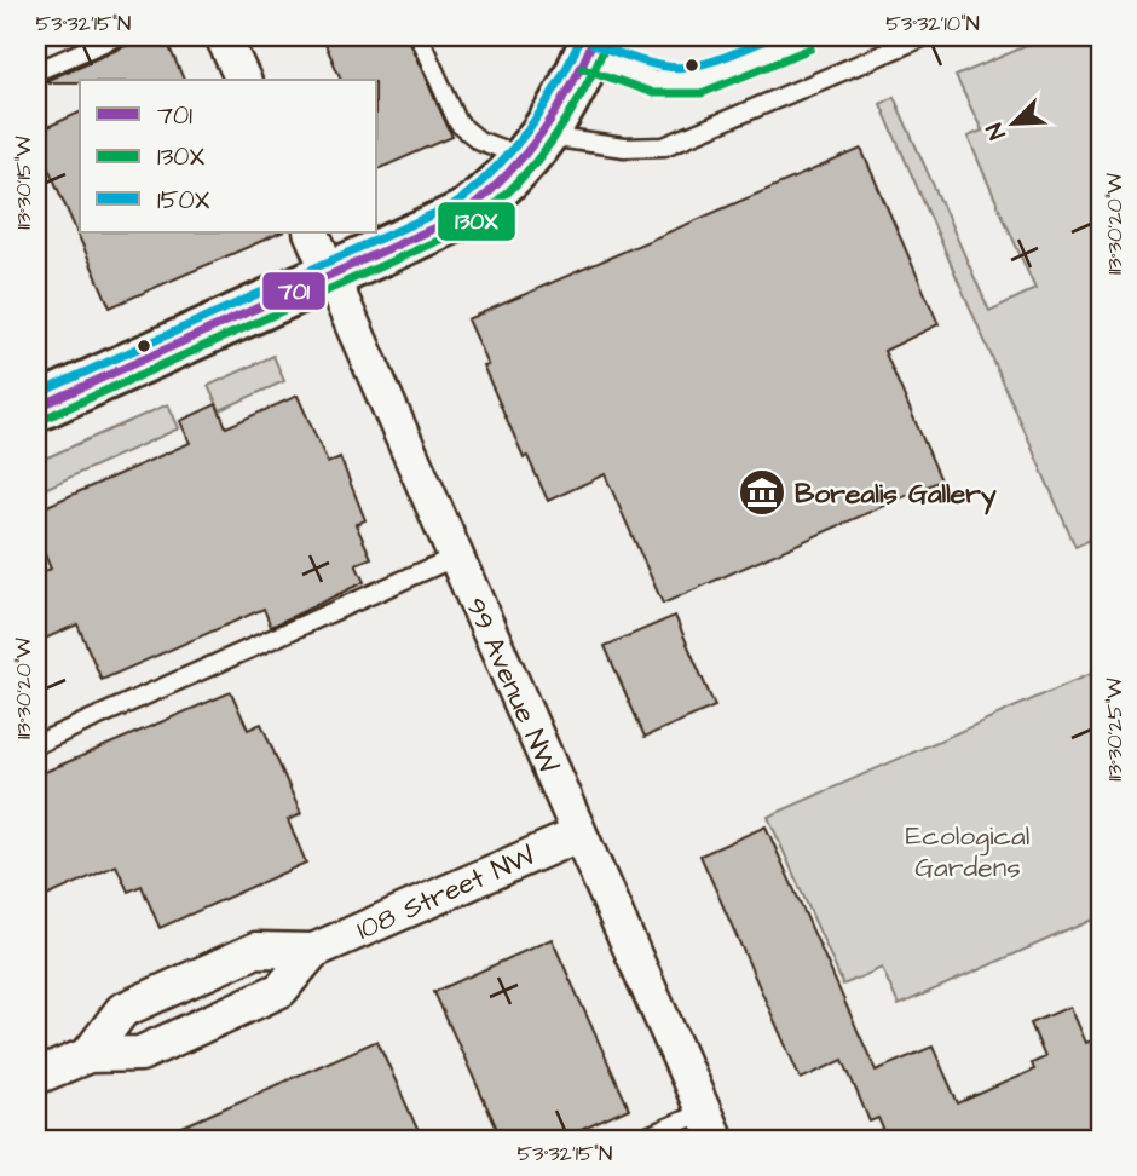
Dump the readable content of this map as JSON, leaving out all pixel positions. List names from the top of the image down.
{
  "streets": {
    "street": ["99 Avenue NW", "108 Street NW"]
  },
  "crossings": [
    ["99 Avenue NW", "108 Street NW"]
  ],
  "parks": ["Ecological Gardens"],
  "places": {
    "museum": ["Borealis Gallery"]
  },
  "lines": ["transit line 701", "transit line 150X", "transit line 130X"],
  "legend": ["701", "130X", "150X"],
  "north": "bottom left",
  "coordinates": [
    "53°32'15\"N",
    "53°32'10\"N",
    "113°30'15\"W",
    "113°30'20\"W",
    "113°30'25\"W"
  ]
}
